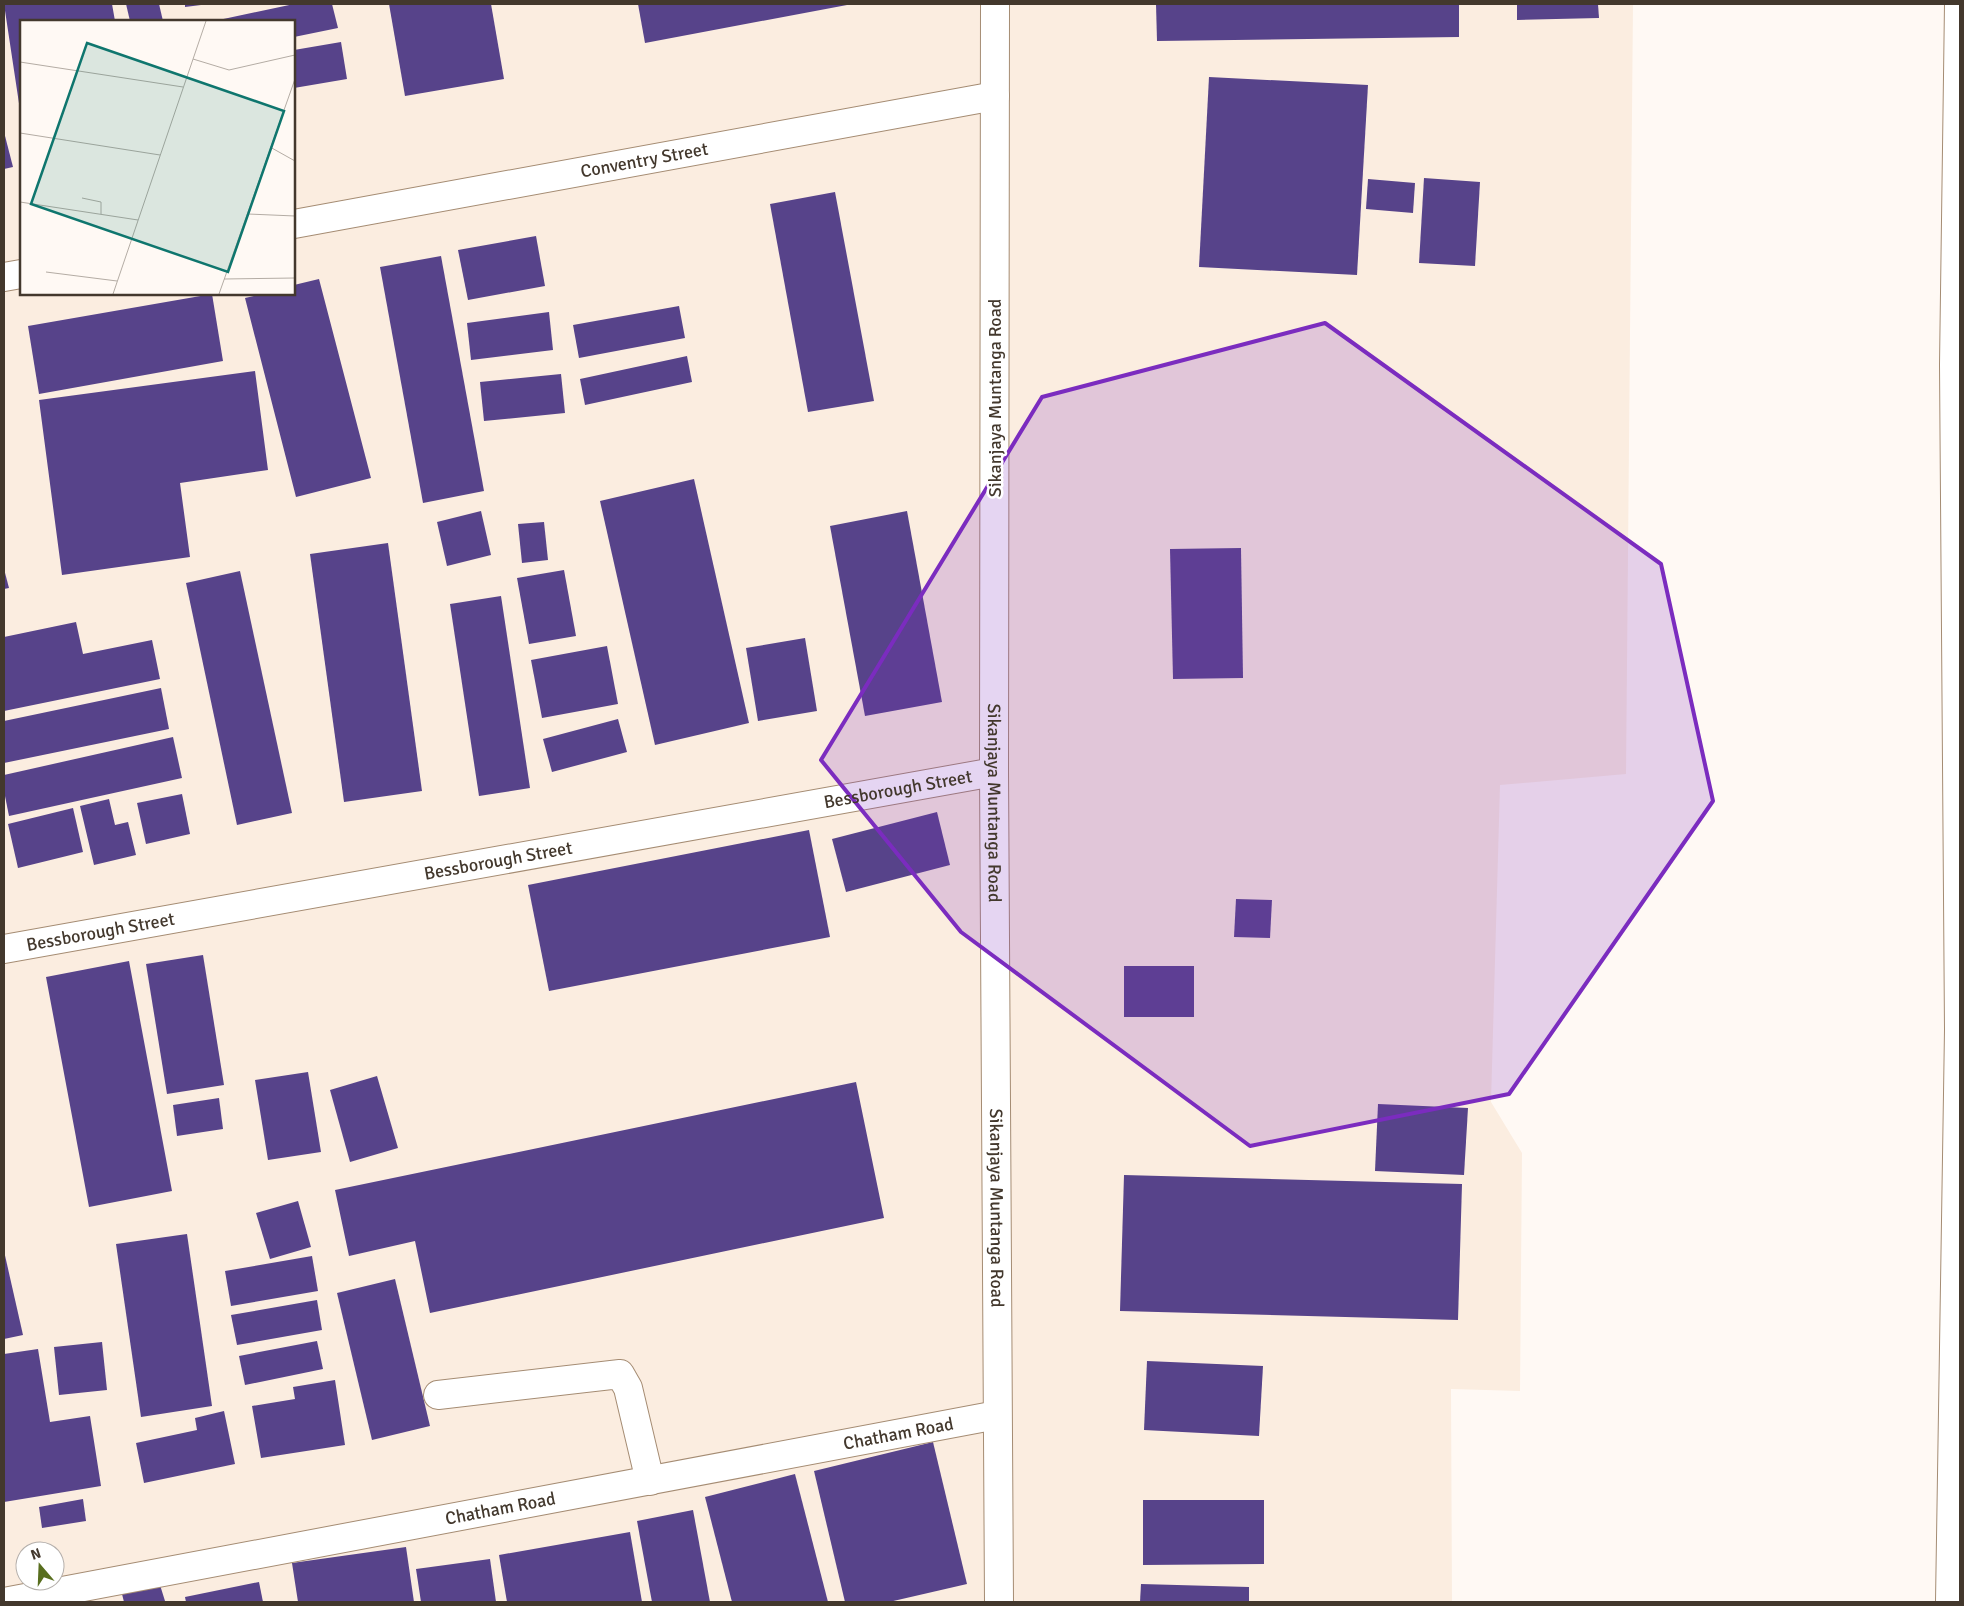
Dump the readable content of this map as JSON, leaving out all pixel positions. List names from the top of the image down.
{
  "streets": {
    "street": [
      "Conventry Street",
      "Sikanjaya Muntanga Road",
      "Bessborough Street",
      "Chatham Road"
    ]
  },
  "crossings": [
    ["Conventry Street", "Sikanjaya Muntanga Road"],
    ["Sikanjaya Muntanga Road", "Bessborough Street"],
    ["Sikanjaya Muntanga Road", "Chatham Road"]
  ],
  "north": "top"
}
